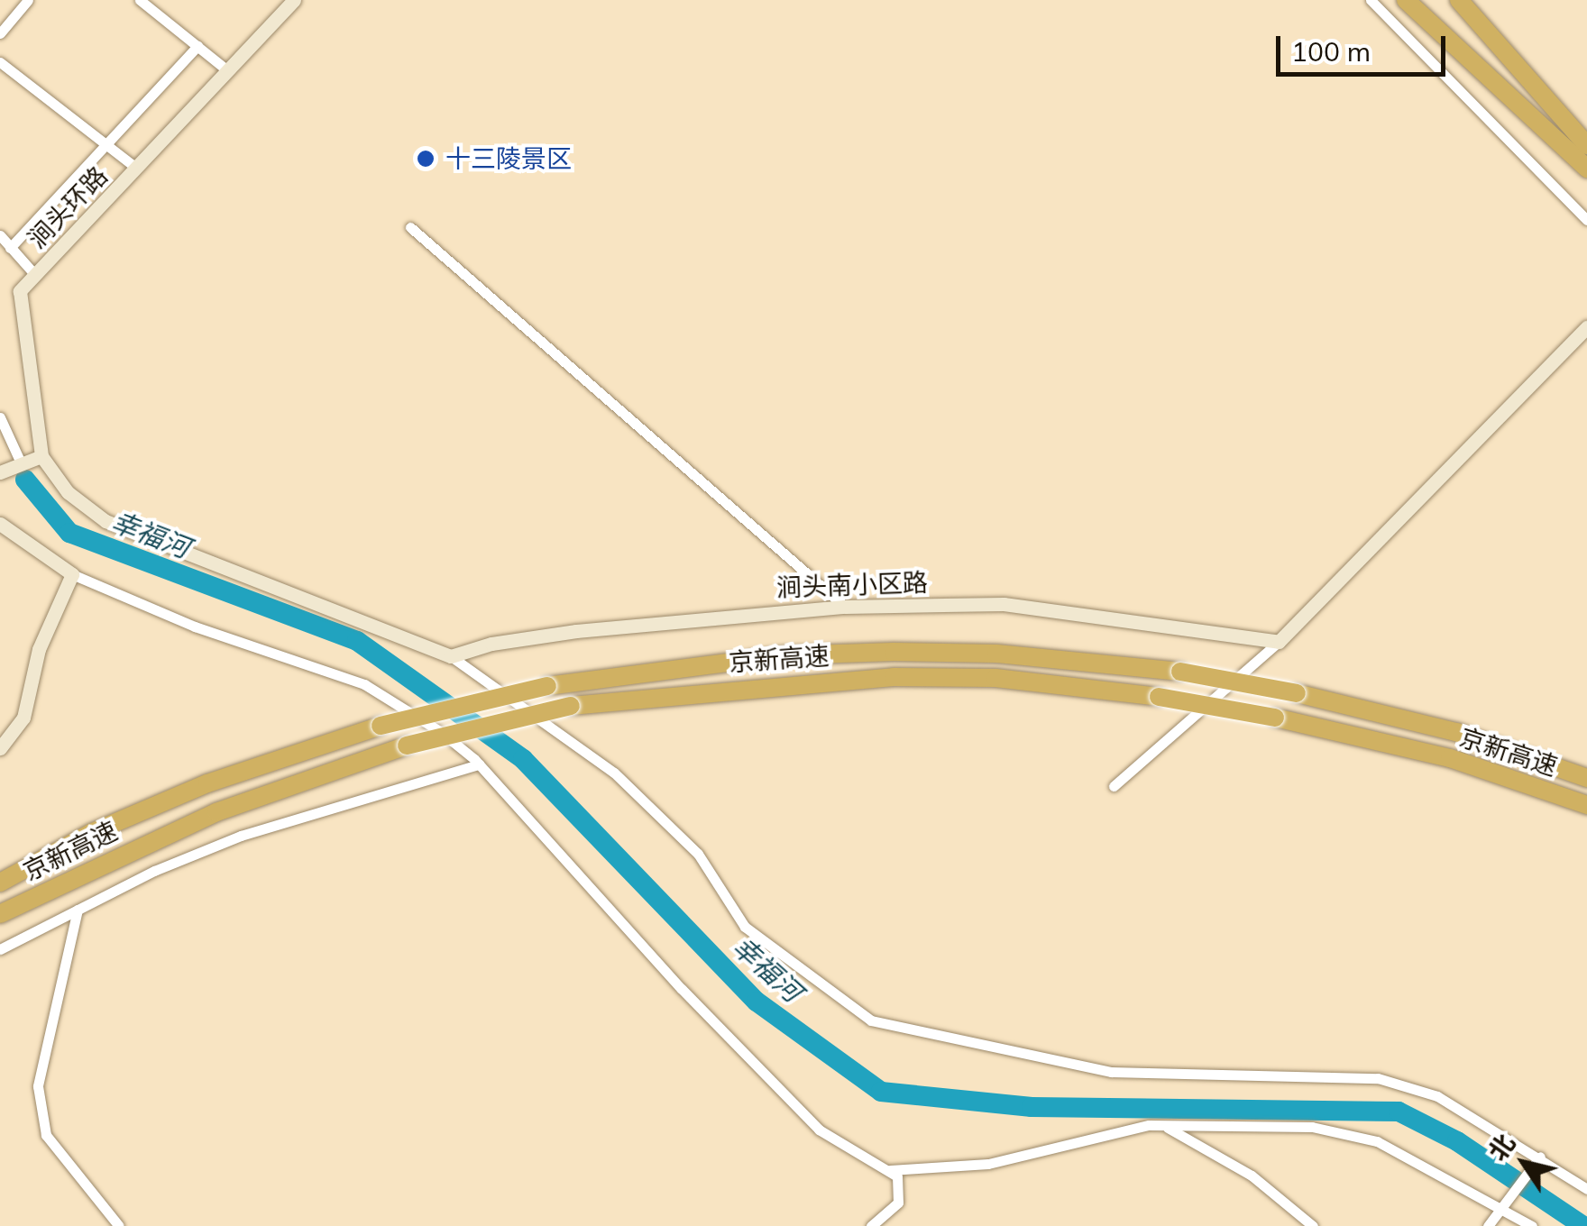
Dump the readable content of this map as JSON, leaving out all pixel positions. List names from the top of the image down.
{
  "streets": {
    "highway": ["京新高速"],
    "street": ["涧头环路", "涧头南小区路"]
  },
  "water": ["幸福河"],
  "places": ["十三陵景区"],
  "scale_bar": "100 m",
  "north": "top left"
}
